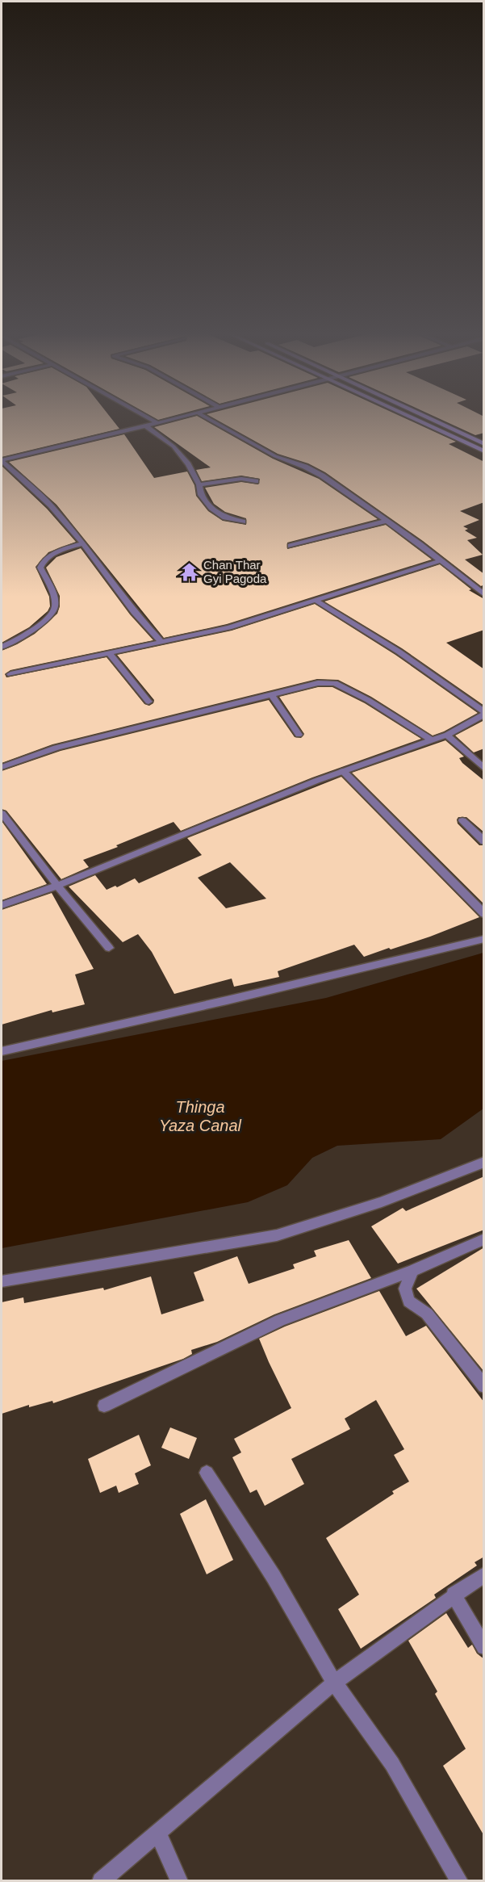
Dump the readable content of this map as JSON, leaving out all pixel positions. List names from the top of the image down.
{
  "water": ["Thinga Yaza Canal"],
  "places": {
    "temple": ["Chan Thar Gyi Pagoda"]
  }
}
